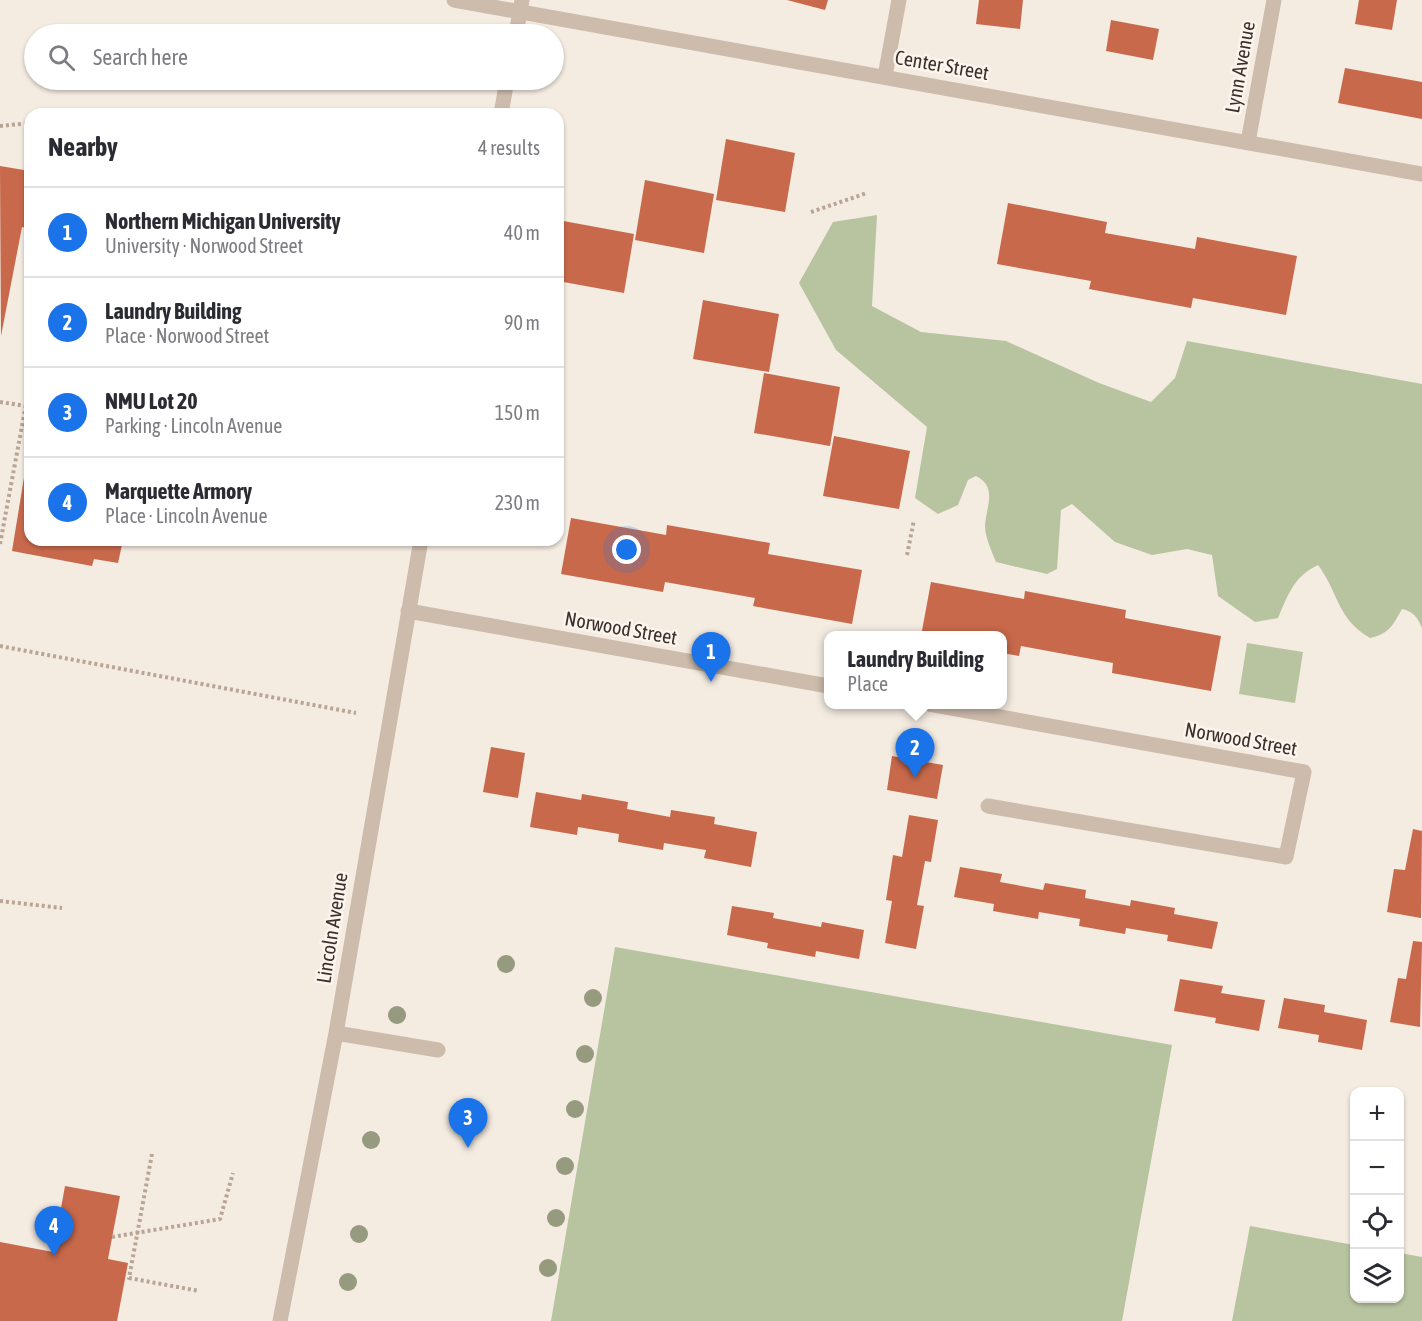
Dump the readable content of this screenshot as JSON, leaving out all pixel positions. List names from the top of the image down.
{
  "streets": {
    "street": [
      "Center Street",
      "Lynn Avenue",
      "Norwood Street",
      "Lincoln Avenue"
    ]
  },
  "crossings": [
    ["Center Street", "Lynn Avenue"],
    ["Norwood Street", "Lincoln Avenue"]
  ],
  "page": {
    "search": "Search here",
    "heading": ["Nearby", "4 results"],
    "list": [
      {
        "mark": "1",
        "name": "Northern Michigan University",
        "note": "University · Norwood Street",
        "value": "40 m"
      },
      {
        "mark": "2",
        "name": "Laundry Building",
        "note": "Place · Norwood Street",
        "value": "90 m"
      },
      {
        "mark": "3",
        "name": "NMU Lot 20",
        "note": "Parking · Lincoln Avenue",
        "value": "150 m"
      },
      {
        "mark": "4",
        "name": "Marquette Armory",
        "note": "Place · Lincoln Avenue",
        "value": "230 m"
      }
    ],
    "popup": ["Laundry Building", "Place"],
    "pins": [
      "1",
      "2",
      "3",
      "4"
    ],
    "map_buttons": ["+", "−"]
  }
}
